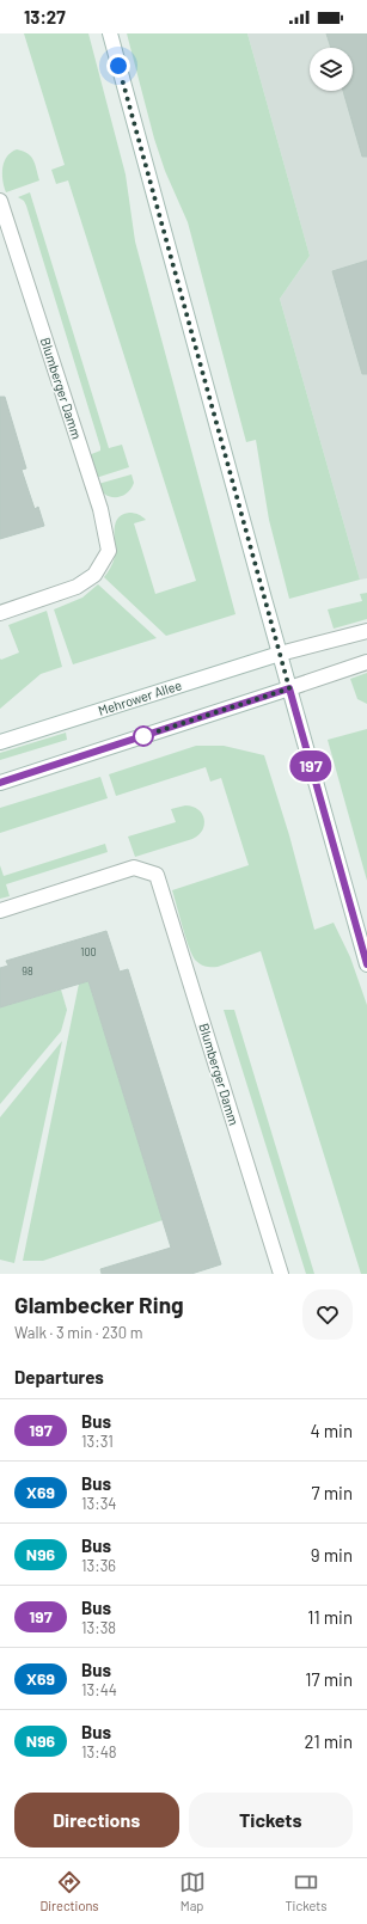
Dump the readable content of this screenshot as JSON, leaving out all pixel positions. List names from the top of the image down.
{
  "streets": {
    "main road": ["Blumberger Damm", "Mehrower Allee"]
  },
  "lines": ["bus line 197"],
  "house_numbers": ["100", "98"],
  "page": {
    "status": "13:27",
    "on_map": "197",
    "heading": [
      ["Glambecker Ring", "Walk · 3 min · 230 m"],
      "Departures"
    ],
    "list": [
      {
        "mark": "197",
        "name": "Bus",
        "note": "13:31",
        "value": "4 min"
      },
      {
        "mark": "X69",
        "name": "Bus",
        "note": "13:34",
        "value": "7 min"
      },
      {
        "mark": "N96",
        "name": "Bus",
        "note": "13:36",
        "value": "9 min"
      },
      {
        "mark": "197",
        "name": "Bus",
        "note": "13:38",
        "value": "11 min"
      },
      {
        "mark": "X69",
        "name": "Bus",
        "note": "13:44",
        "value": "17 min"
      },
      {
        "mark": "N96",
        "name": "Bus",
        "note": "13:48",
        "value": "21 min"
      }
    ],
    "buttons": ["Directions", "Tickets"],
    "tabs": ["Directions", "Map", "Tickets"]
  }
}
